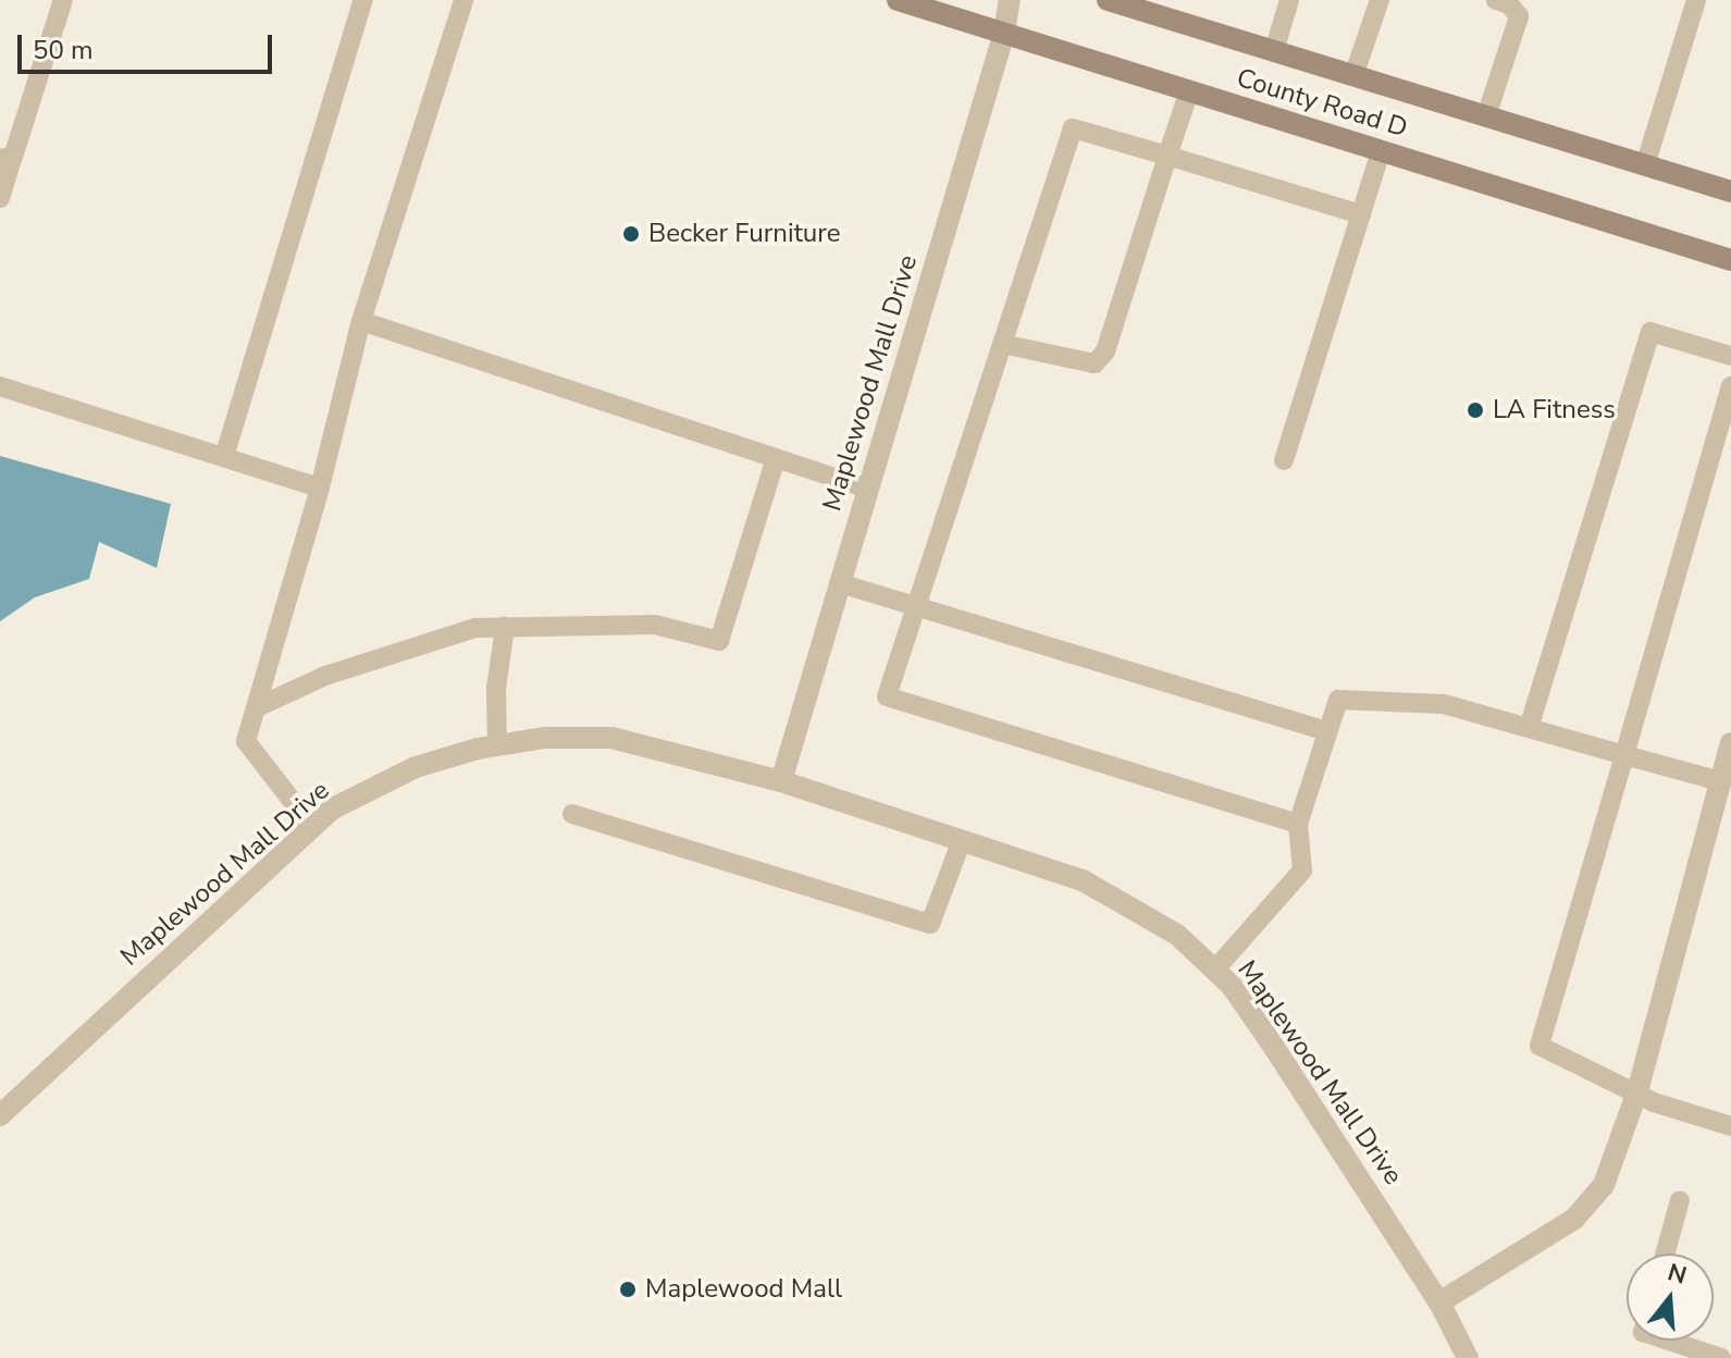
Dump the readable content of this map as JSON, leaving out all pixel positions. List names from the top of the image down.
{
  "streets": {
    "street": ["County Road D", "Maplewood Mall Drive"]
  },
  "crossings": [
    ["County Road D", "Maplewood Mall Drive"]
  ],
  "places": ["Becker Furniture", "LA Fitness", "Maplewood Mall"],
  "scale_bar": "50 m",
  "north": "top"
}
